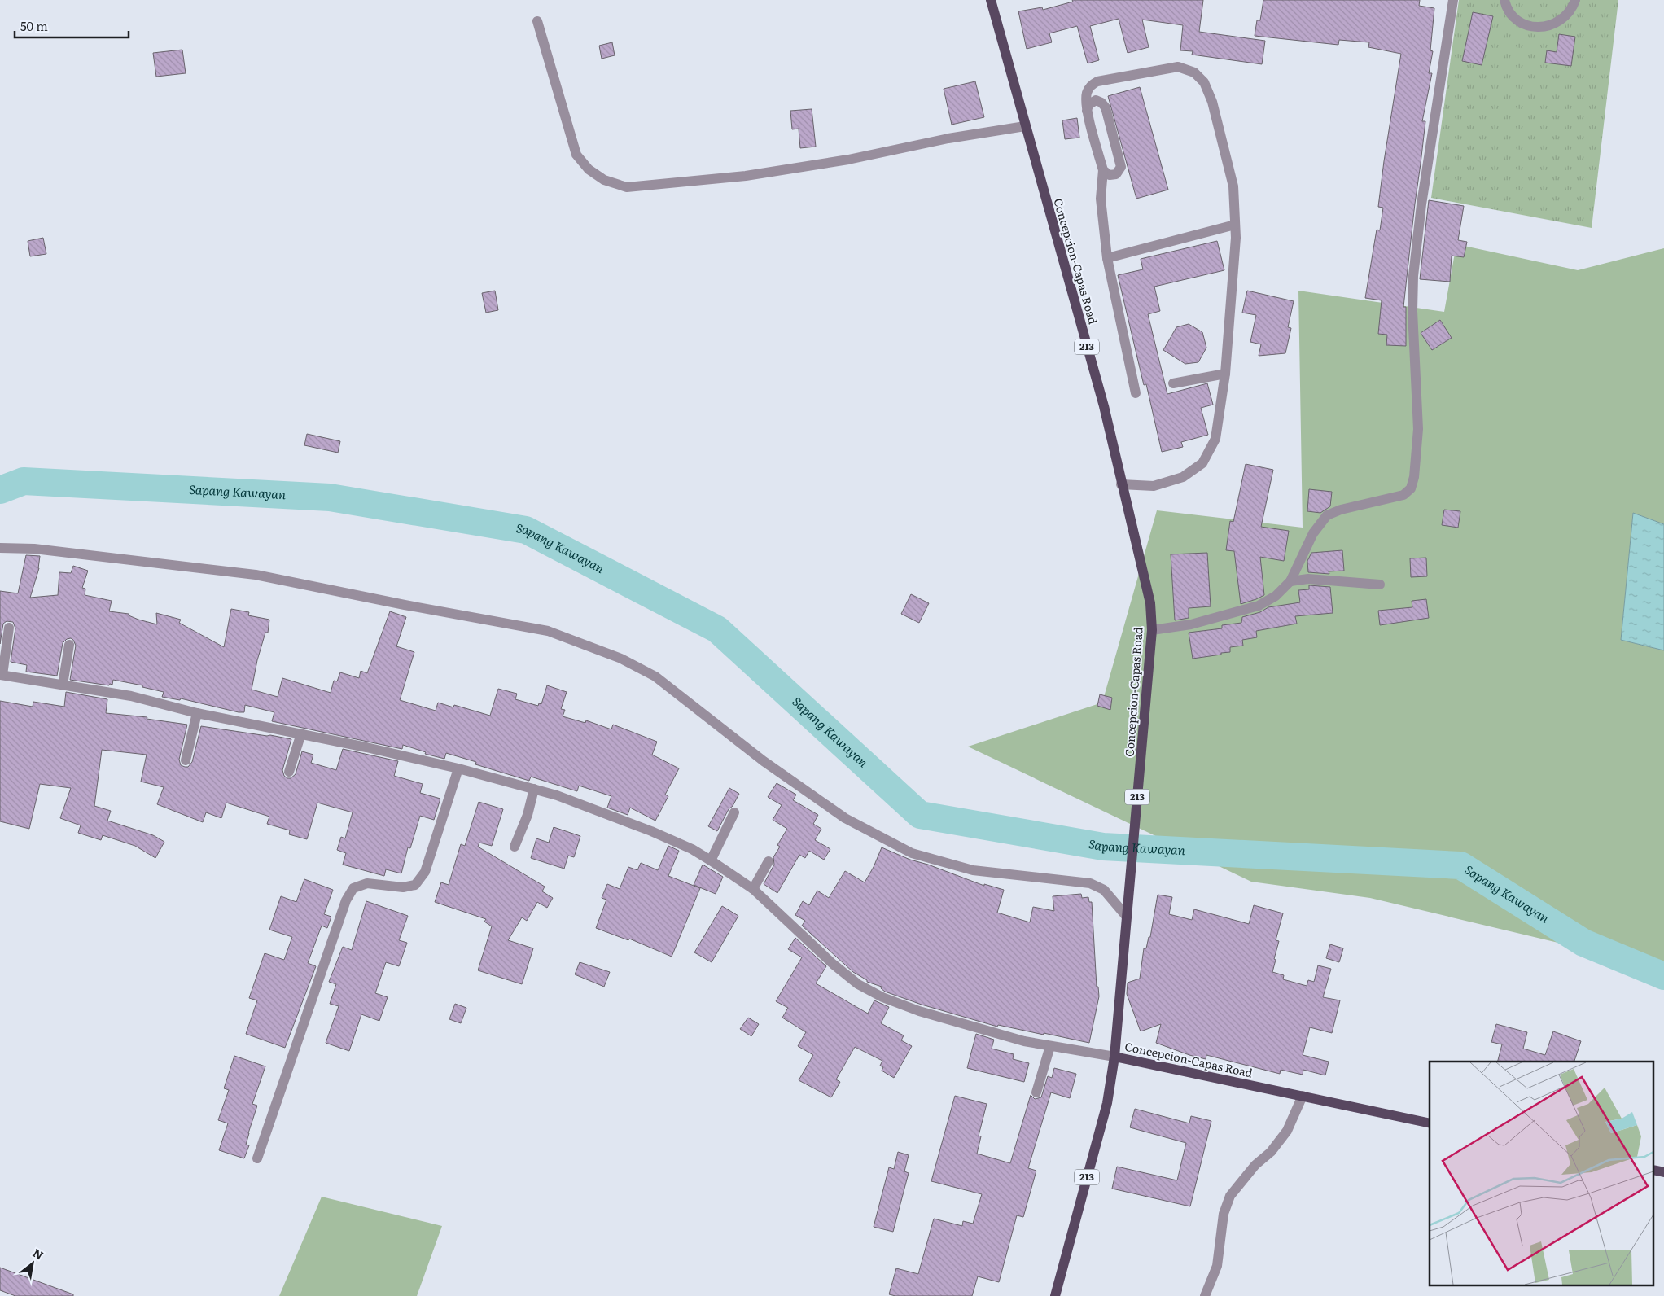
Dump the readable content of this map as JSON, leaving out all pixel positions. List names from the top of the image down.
{
  "streets": {
    "main road": ["Concepcion-Capas Road", "213"]
  },
  "crossings": [
    ["Concepcion-Capas Road", "213"]
  ],
  "water": ["Sapang Kawayan"],
  "scale_bar": "50 m",
  "north": "top right"
}
